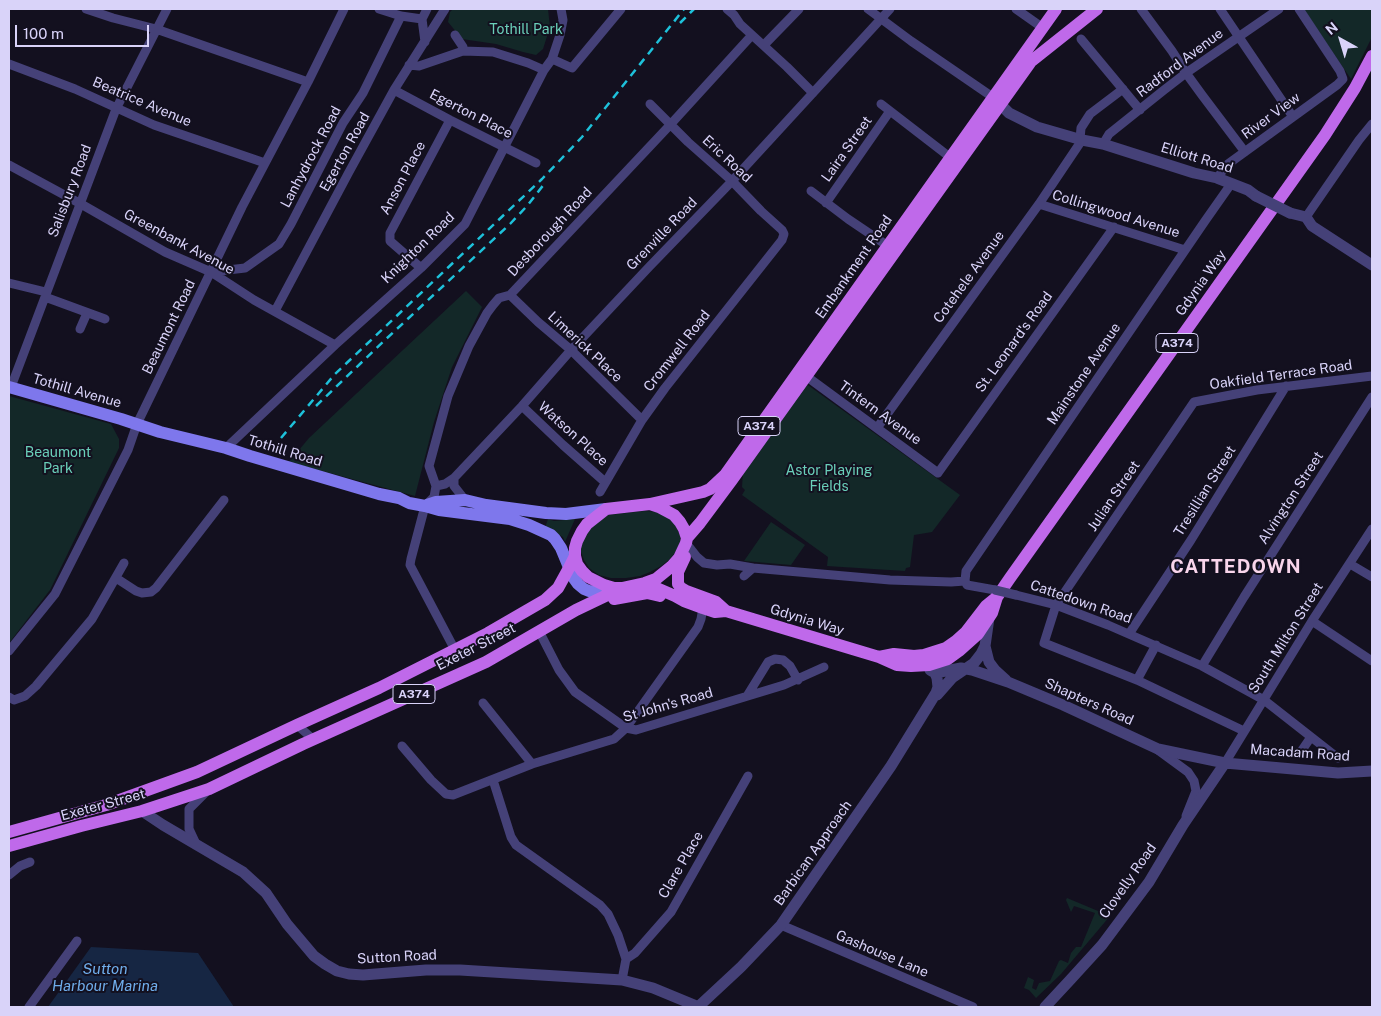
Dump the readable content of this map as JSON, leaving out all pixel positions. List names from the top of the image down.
{
  "streets": {
    "main road": [
      "Embankment Road",
      "Gdynia Way",
      "A374",
      "Tothill Avenue",
      "Tothill Road",
      "Exeter Street"
    ],
    "street": [
      "Radford Avenue",
      "Beatrice Avenue",
      "Egerton Place",
      "River View",
      "Laira Street",
      "Egerton Road",
      "Lanhydrock Road",
      "Elliott Road",
      "Eric Road",
      "Anson Place",
      "Salisbury Road",
      "Collingwood Avenue",
      "Desborough Road",
      "Grenville Road",
      "Greenbank Avenue",
      "Knighton Road",
      "Cotehele Avenue",
      "Beaumont Road",
      "St. Leonard's Road",
      "Limerick Place",
      "Cromwell Road",
      "Mainstone Avenue",
      "Oakfield Terrace Road",
      "Tintern Avenue",
      "Watson Place",
      "Tresillian Street",
      "Julian Street",
      "Alvington Street",
      "Cattedown Road",
      "South Milton Street",
      "Shapters Road",
      "St John's Road",
      "Macadam Road",
      "Barbican Approach",
      "Clare Place",
      "Clovelly Road",
      "Gashouse Lane",
      "Sutton Road"
    ]
  },
  "crossings": [
    ["Radford Avenue", "Elliott Road"],
    ["Beatrice Avenue", "Salisbury Road"],
    ["Beatrice Avenue", "Beaumont Road"],
    ["Egerton Place", "Egerton Road"],
    ["Egerton Place", "Anson Place"],
    ["Egerton Place", "Knighton Road"],
    ["River View", "Elliott Road"],
    ["Egerton Road", "Greenbank Avenue"],
    ["Lanhydrock Road", "Greenbank Avenue"],
    ["Lanhydrock Road", "Beaumont Road"],
    ["Elliott Road", "Embankment Road"],
    ["Elliott Road", "Cotehele Avenue"],
    ["Elliott Road", "Mainstone Avenue"],
    ["Eric Road", "Desborough Road"],
    ["Eric Road", "Grenville Road"],
    ["Eric Road", "Cromwell Road"],
    ["Anson Place", "Knighton Road"],
    ["Salisbury Road", "Greenbank Avenue"],
    ["Salisbury Road", "Tothill Avenue"],
    ["Collingwood Avenue", "Cotehele Avenue"],
    ["Collingwood Avenue", "St. Leonard's Road"],
    ["Collingwood Avenue", "Mainstone Avenue"],
    ["Desborough Road", "Grenville Road"],
    ["Desborough Road", "Limerick Place"],
    ["Grenville Road", "Limerick Place"],
    ["Grenville Road", "Watson Place"],
    ["Greenbank Avenue", "Knighton Road"],
    ["Greenbank Avenue", "Beaumont Road"],
    ["Knighton Road", "Tothill Road"],
    ["Embankment Road", "Gdynia Way"],
    ["Embankment Road", "A374"],
    ["Embankment Road", "Tintern Avenue"],
    ["Embankment Road", "Tothill Road"],
    ["Embankment Road", "Cattedown Road"],
    ["Embankment Road", "Exeter Street"],
    ["Cotehele Avenue", "Tintern Avenue"],
    ["Gdynia Way", "A374"],
    ["Gdynia Way", "Tothill Road"],
    ["Gdynia Way", "Cattedown Road"],
    ["Gdynia Way", "Exeter Street"],
    ["Gdynia Way", "Barbican Approach"],
    ["Beaumont Road", "Tothill Avenue"],
    ["Beaumont Road", "Tothill Road"],
    ["St. Leonard's Road", "Tintern Avenue"],
    ["A374", "Exeter Street"],
    ["Limerick Place", "Cromwell Road"],
    ["Cromwell Road", "Watson Place"],
    ["Mainstone Avenue", "Cattedown Road"],
    ["Oakfield Terrace Road", "Tresillian Street"],
    ["Oakfield Terrace Road", "Julian Street"],
    ["Tothill Avenue", "Tothill Road"],
    ["Tothill Road", "Cattedown Road"],
    ["Tothill Road", "Exeter Street"],
    ["Tresillian Street", "Cattedown Road"],
    ["Julian Street", "Cattedown Road"],
    ["Alvington Street", "Cattedown Road"],
    ["Cattedown Road", "South Milton Street"],
    ["Cattedown Road", "Exeter Street"],
    ["South Milton Street", "Shapters Road"],
    ["South Milton Street", "Macadam Road"],
    ["South Milton Street", "Clovelly Road"],
    ["Exeter Street", "Sutton Road"],
    ["Shapters Road", "Macadam Road"],
    ["Shapters Road", "Barbican Approach"],
    ["Shapters Road", "Clovelly Road"],
    ["Macadam Road", "Clovelly Road"],
    ["Barbican Approach", "Gashouse Lane"],
    ["Barbican Approach", "Sutton Road"]
  ],
  "districts": ["CATTEDOWN"],
  "water": ["Sutton Harbour Marina"],
  "parks": ["Tothill Park", "Beaumont Park", "Astor Playing Fields"],
  "scale_bar": "100 m",
  "north": "top left"
}
